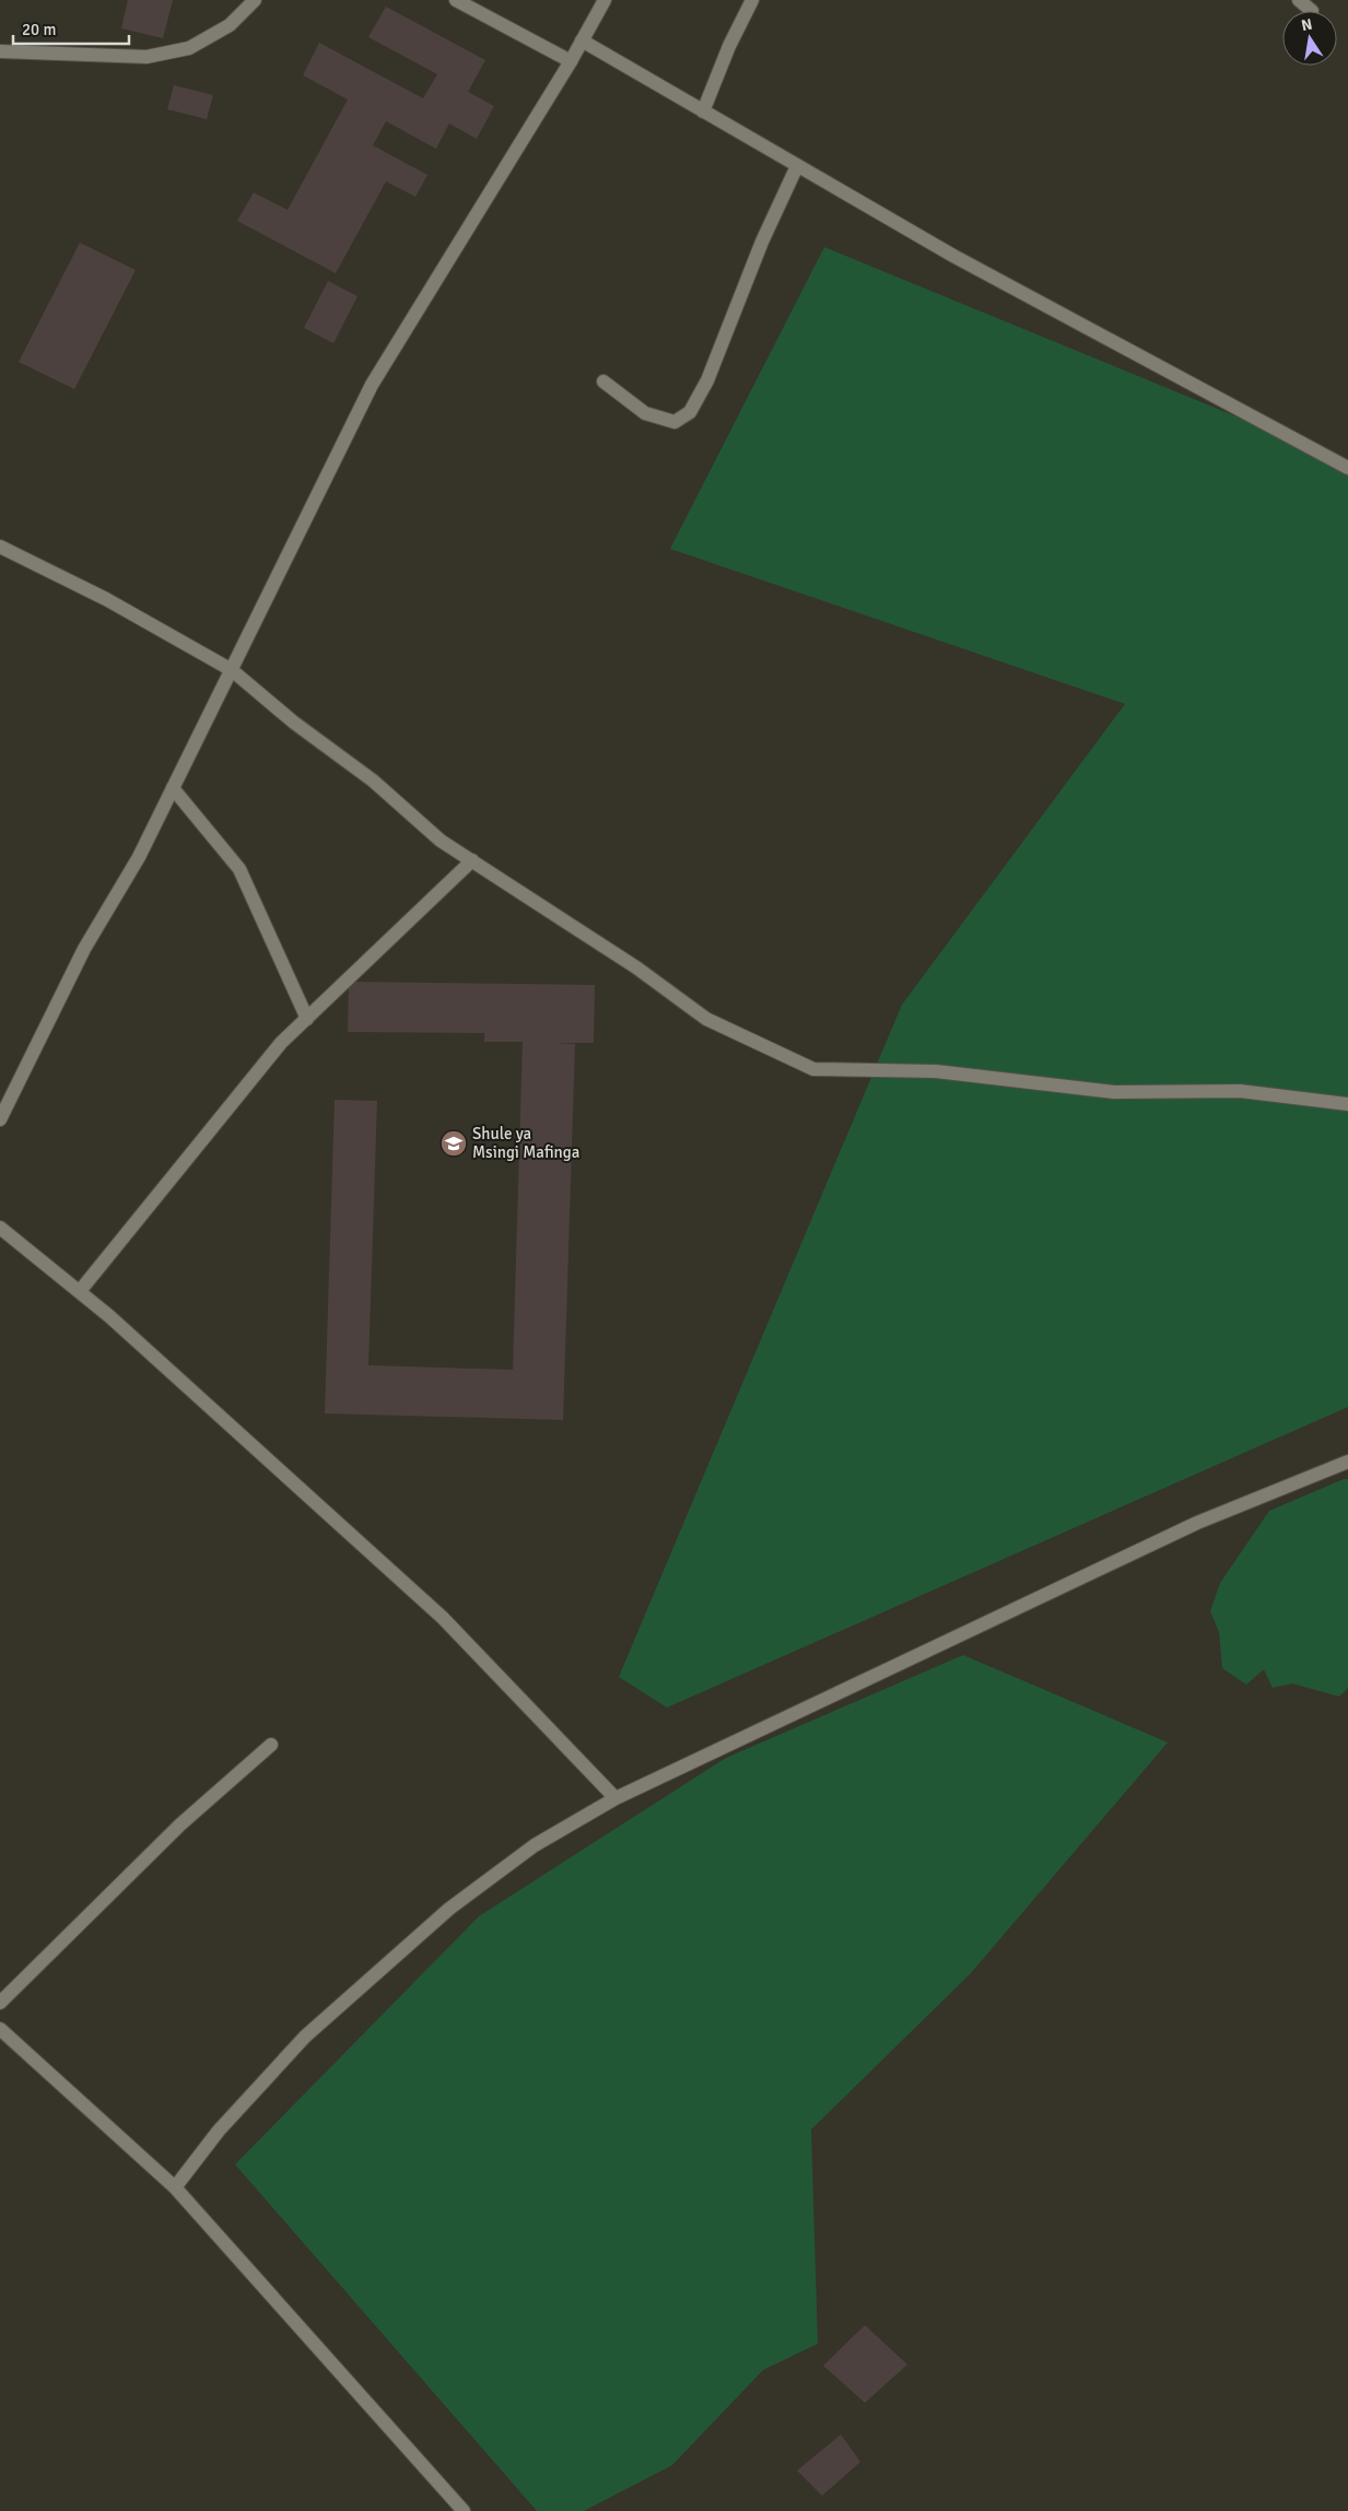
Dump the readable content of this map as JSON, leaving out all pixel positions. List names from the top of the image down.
{
  "places": {
    "school or university": ["Shule ya Msingi Mafinga"]
  },
  "scale_bar": "20 m",
  "north": "top"
}
